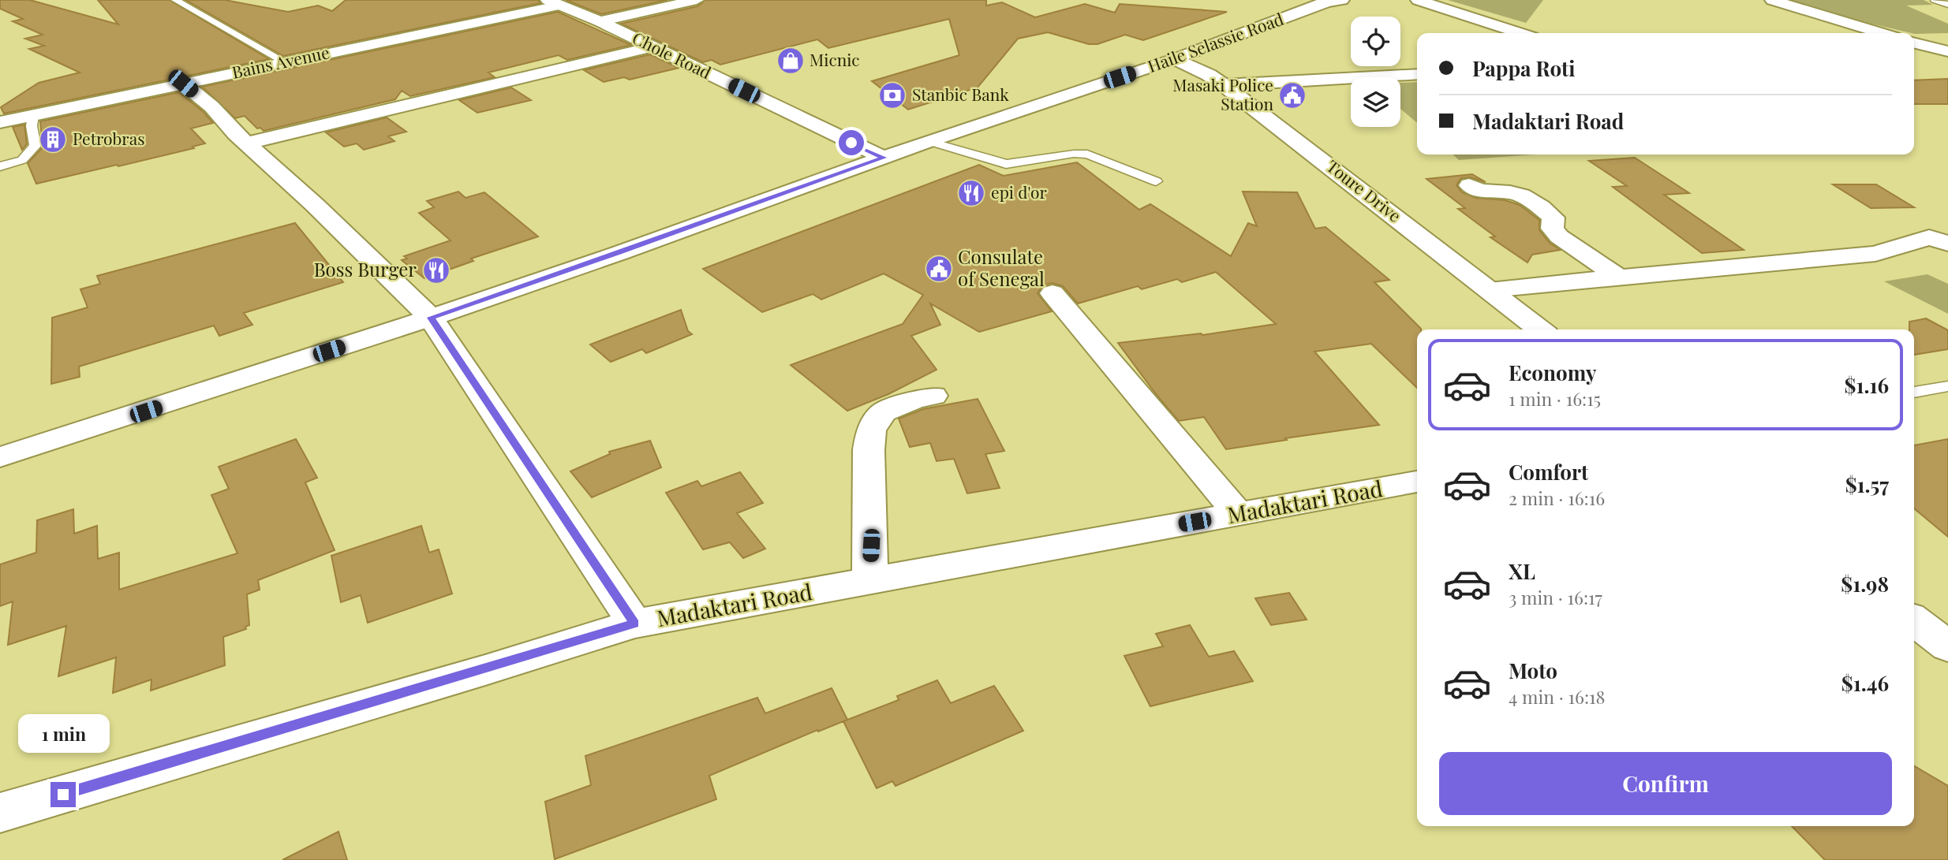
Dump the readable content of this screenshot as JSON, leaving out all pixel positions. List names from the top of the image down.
{
  "streets": {
    "street": [
      "Haile Selassie Road",
      "Chole Road",
      "Bains Avenue",
      "Toure Drive",
      "Madaktari Road"
    ]
  },
  "crossings": [
    ["Haile Selassie Road", "Chole Road"],
    ["Haile Selassie Road", "Toure Drive"],
    ["Chole Road", "Bains Avenue"]
  ],
  "places": {
    "shop": ["Micnic"],
    "bank": ["Stanbic Bank"],
    "public building": ["Masaki Police Station", "Consulate of Senegal"],
    "building": ["Petrobras"],
    "restaurant": ["epi d'or", "Boss Burger"]
  },
  "page": {
    "banner": ["Pappa Roti", "Madaktari Road"],
    "list": [
      {
        "name": "Economy",
        "note": "1 min · 16:15",
        "value": "$1.16"
      },
      {
        "name": "Comfort",
        "note": "2 min · 16:16",
        "value": "$1.57"
      },
      {
        "name": "XL",
        "note": "3 min · 16:17",
        "value": "$1.98"
      },
      {
        "name": "Moto",
        "note": "4 min · 16:18",
        "value": "$1.46"
      }
    ],
    "bubble": "1 min",
    "buttons": "Confirm"
  }
}
